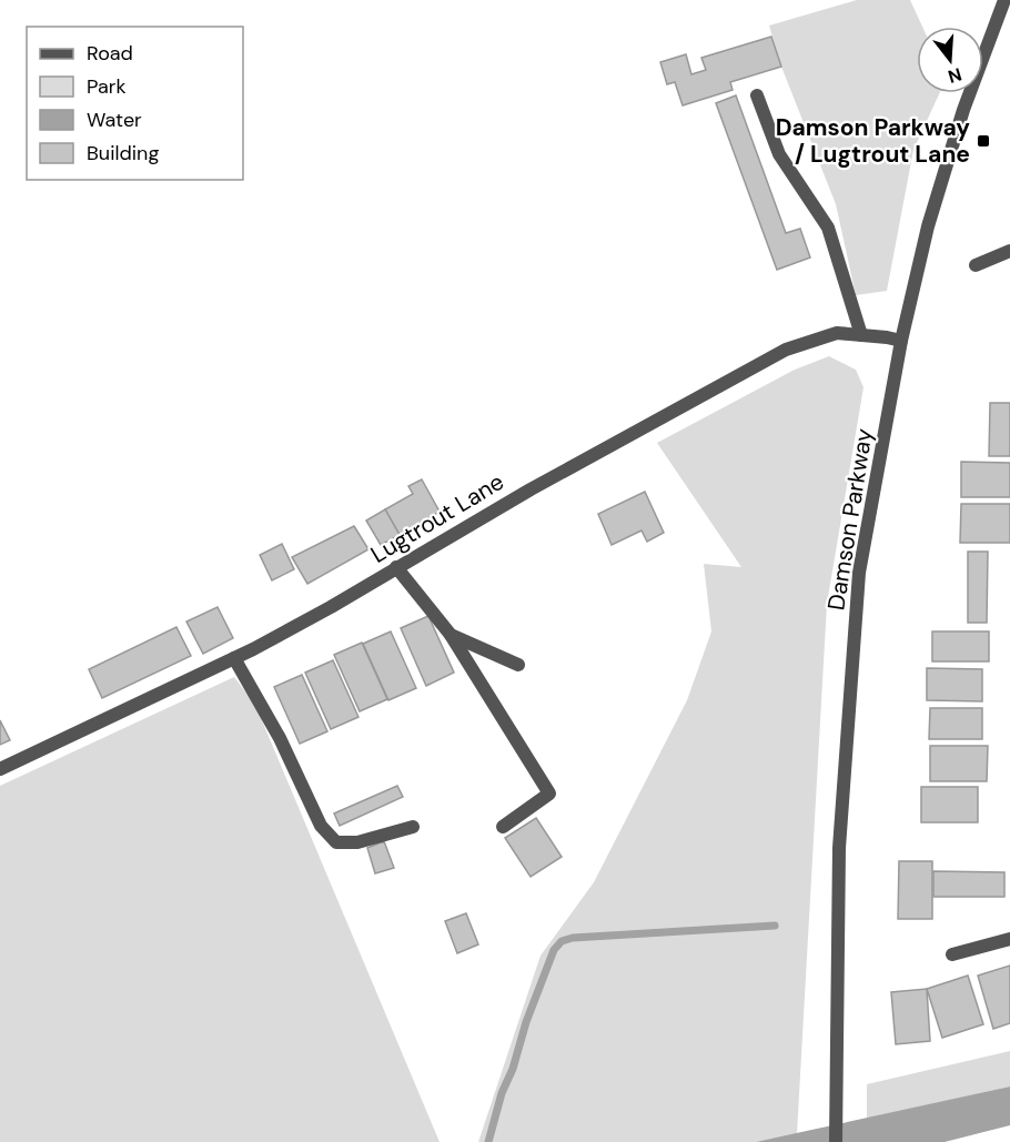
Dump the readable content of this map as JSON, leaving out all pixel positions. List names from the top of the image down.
{
  "streets": {
    "street": ["Lugtrout Lane", "Damson Parkway"]
  },
  "crossings": [
    ["Lugtrout Lane", "Damson Parkway"]
  ],
  "places": {
    "transit": ["Damson Parkway / Lugtrout Lane"]
  },
  "legend": [
    "Road",
    "Park",
    "Water",
    "Building"
  ],
  "north": "bottom"
}
